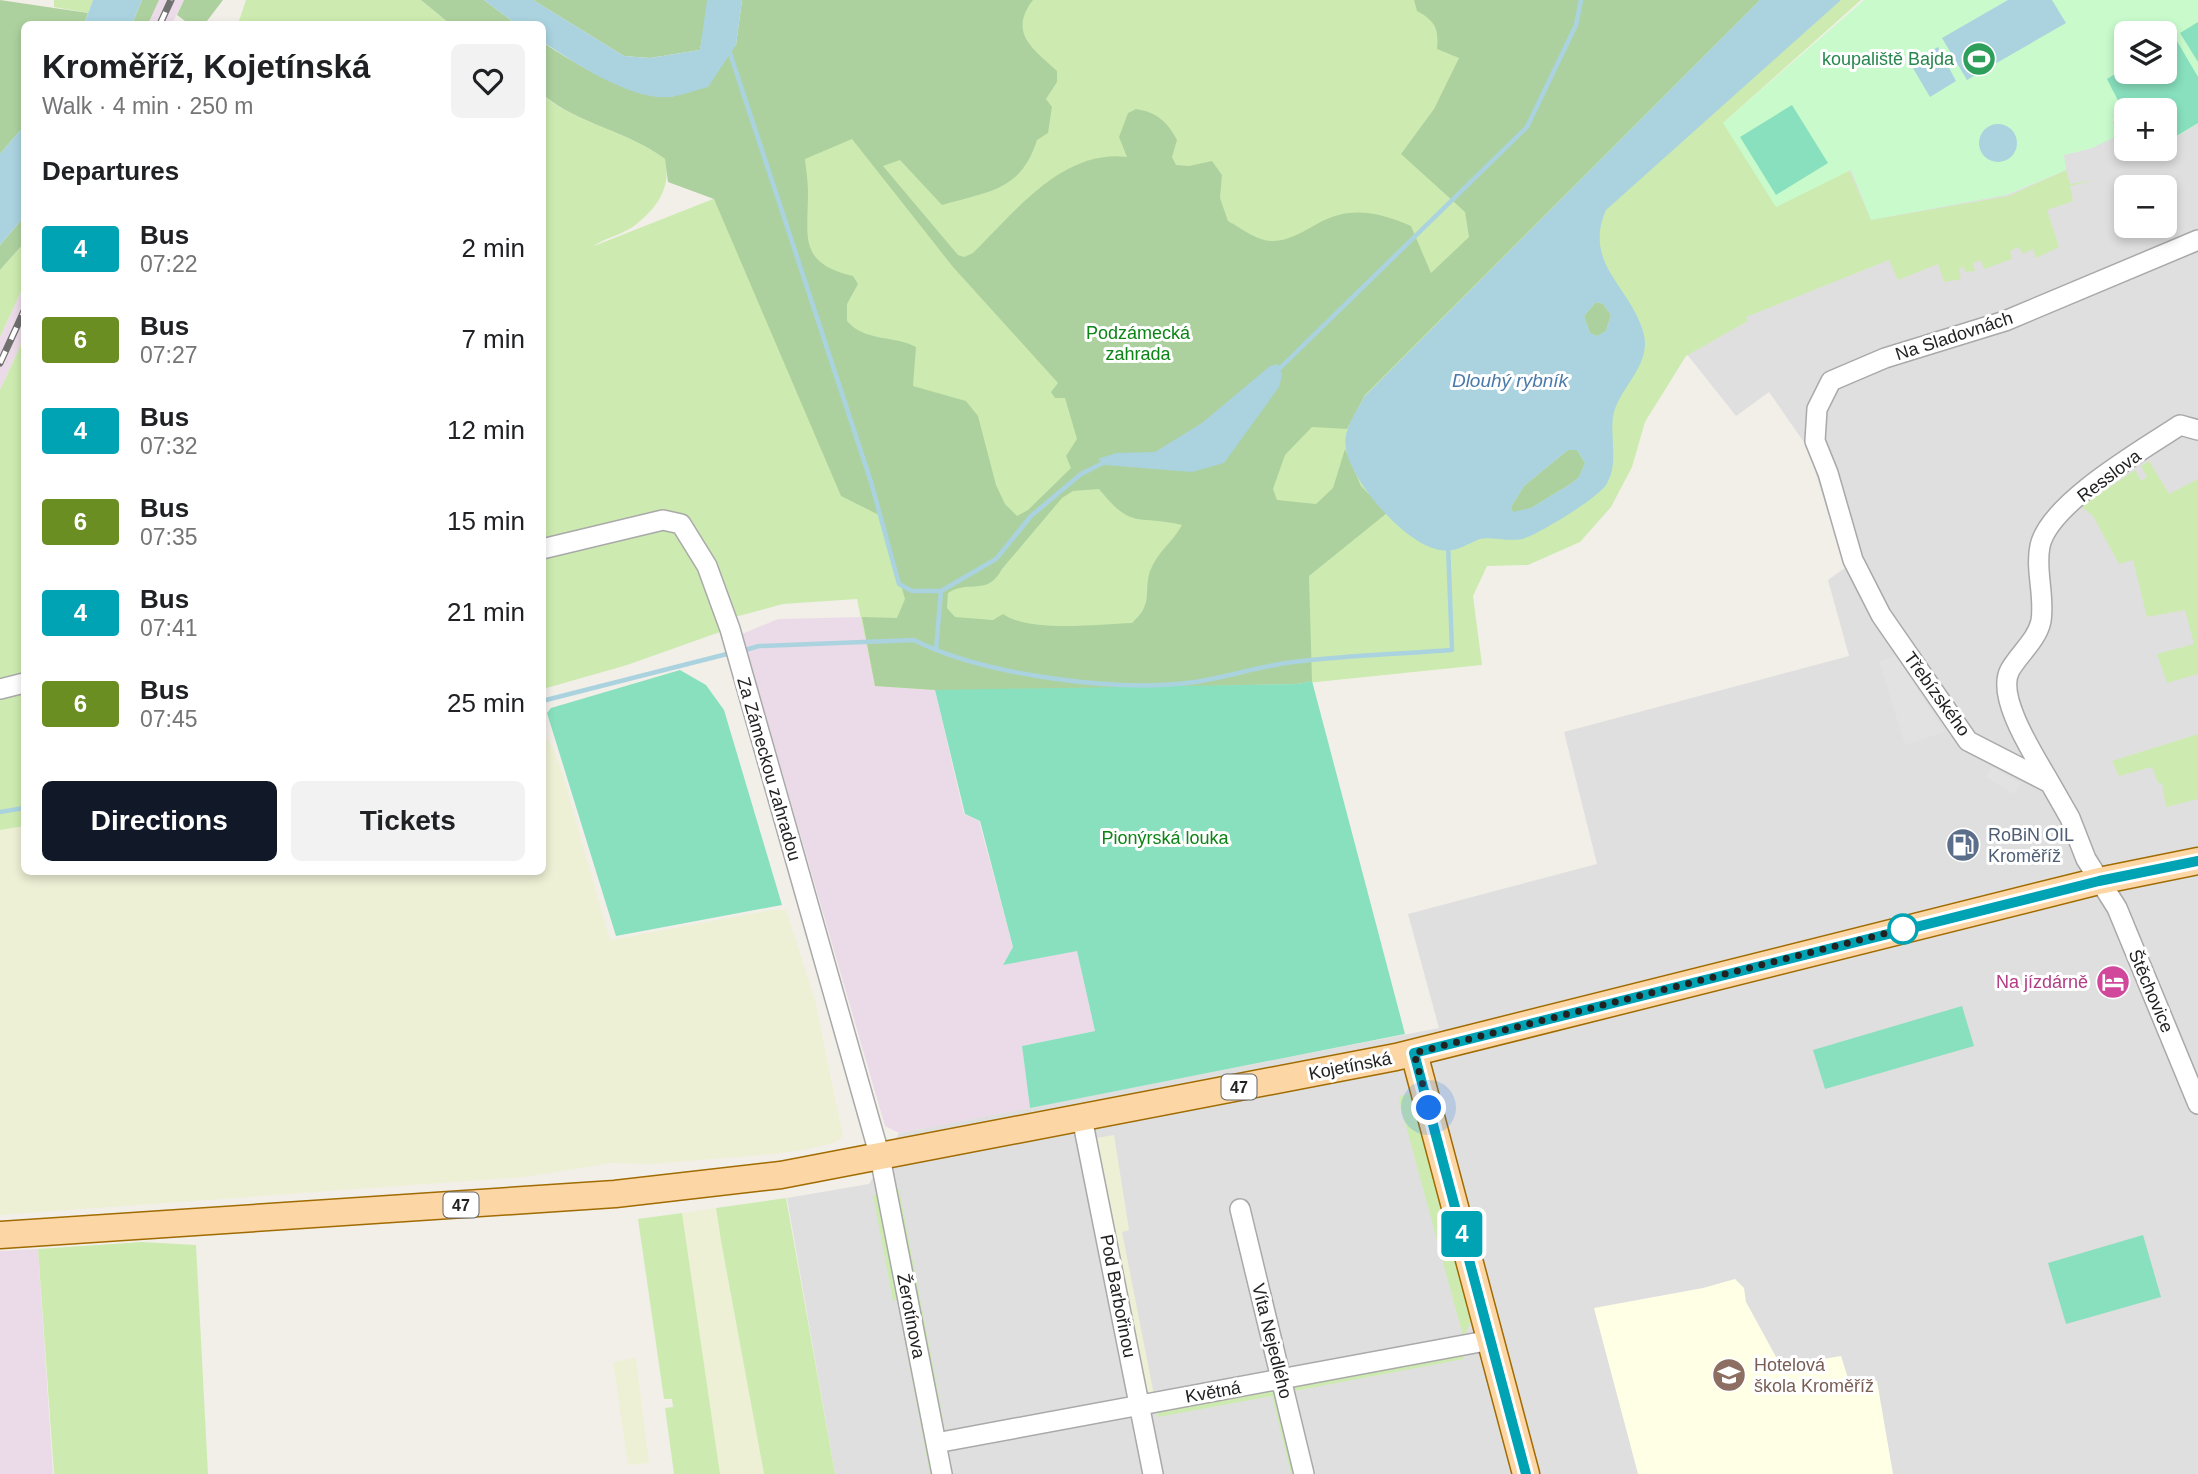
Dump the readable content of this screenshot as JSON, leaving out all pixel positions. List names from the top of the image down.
{
  "streets": {
    "main road": ["Kojetínská", "47"],
    "street": [
      "Na Sladovnách",
      "Resslova",
      "Třebízského",
      "Za Zámeckou zahradou",
      "Štěchovice",
      "Pod Barbořinou",
      "Žerotínova",
      "Víta Nejedlého",
      "Květná"
    ]
  },
  "crossings": [
    ["Na Sladovnách", "Třebízského"],
    ["Resslova", "Třebízského"],
    ["Za Zámeckou zahradou", "Kojetínská"],
    ["Za Zámeckou zahradou", "Žerotínova"],
    ["Štěchovice", "Kojetínská"],
    ["Kojetínská", "Pod Barbořinou"],
    ["Kojetínská", "Žerotínova"],
    ["Pod Barbořinou", "Květná"],
    ["Žerotínova", "Květná"],
    ["Víta Nejedlého", "Květná"]
  ],
  "water": ["Dlouhý rybník"],
  "parks": ["Podzámecká zahrada", "Pionýrská louka"],
  "places": {
    "sports": ["koupaliště Bajda"],
    "fuel station": ["RoBiN OIL Kroměříž"],
    "hotel": ["Na jízdárně"],
    "school or university": ["Hotelová škola Kroměříž"]
  },
  "lines": ["bus line 4"],
  "page": {
    "on_map": "4",
    "map_buttons": ["+", "−"],
    "heading": [
      ["Kroměříž, Kojetínská", "Walk · 4 min · 250 m"],
      "Departures"
    ],
    "list": [
      {
        "mark": "4",
        "name": "Bus",
        "note": "07:22",
        "value": "2 min"
      },
      {
        "mark": "6",
        "name": "Bus",
        "note": "07:27",
        "value": "7 min"
      },
      {
        "mark": "4",
        "name": "Bus",
        "note": "07:32",
        "value": "12 min"
      },
      {
        "mark": "6",
        "name": "Bus",
        "note": "07:35",
        "value": "15 min"
      },
      {
        "mark": "4",
        "name": "Bus",
        "note": "07:41",
        "value": "21 min"
      },
      {
        "mark": "6",
        "name": "Bus",
        "note": "07:45",
        "value": "25 min"
      }
    ],
    "buttons": ["Directions", "Tickets"]
  }
}
